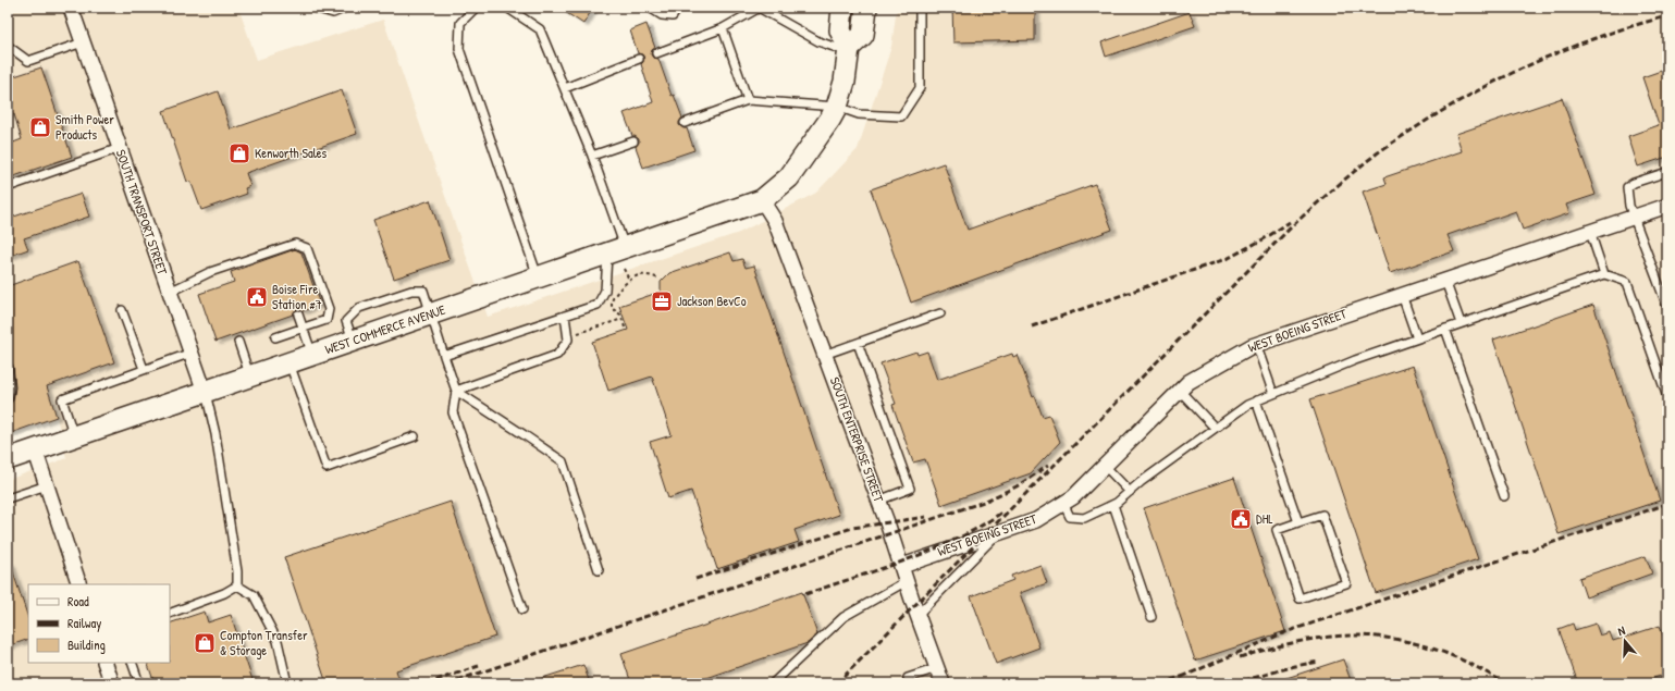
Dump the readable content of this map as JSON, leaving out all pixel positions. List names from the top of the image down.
{
  "streets": {
    "street": [
      "SOUTH TRANSPORT STREET",
      "WEST COMMERCE AVENUE",
      "WEST BOEING STREET",
      "SOUTH ENTERPRISE STREET"
    ]
  },
  "crossings": [
    ["SOUTH TRANSPORT STREET", "WEST COMMERCE AVENUE"],
    ["WEST COMMERCE AVENUE", "SOUTH ENTERPRISE STREET"],
    ["WEST BOEING STREET", "SOUTH ENTERPRISE STREET"]
  ],
  "places": {
    "shop": ["Smith Power Products", "Kenworth Sales", "Compton Transfer & Storage"],
    "public building": ["Boise Fire Station #7", "DHL"],
    "office": ["Jackson BevCo"]
  },
  "legend": ["Road", "Railway", "Building"],
  "north": "top"
}
